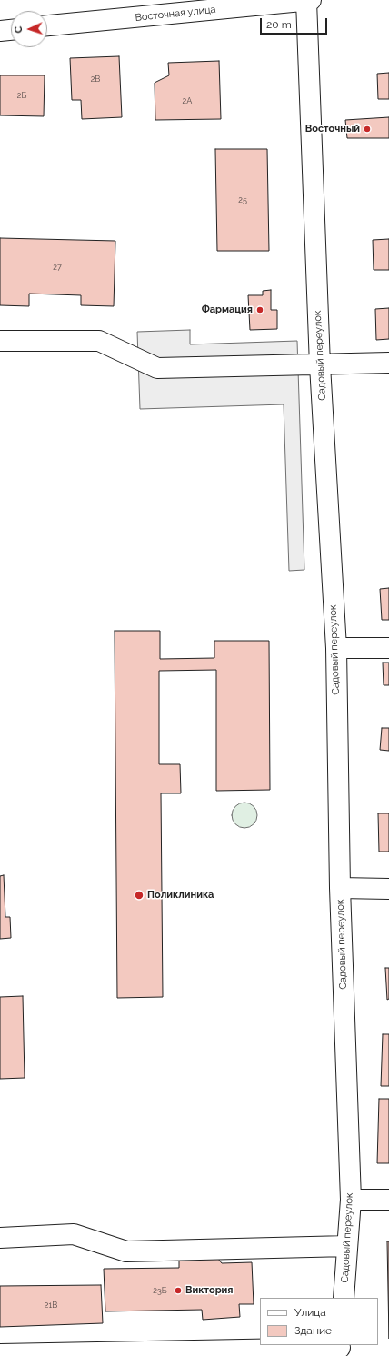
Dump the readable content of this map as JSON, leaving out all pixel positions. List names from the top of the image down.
{
  "streets": {
    "street": ["Восточная улица", "Садовый переулок"]
  },
  "crossings": [
    ["Восточная улица", "Садовый переулок"]
  ],
  "places": [
    "Восточный",
    "Фармация",
    "Поликлиника",
    "Виктория"
  ],
  "house_numbers": [
    "2В",
    "2Б",
    "2А",
    "25",
    "27",
    "23Б",
    "21В"
  ],
  "legend": ["Улица", "Здание"],
  "scale_bar": "20 m",
  "north": "left"
}
